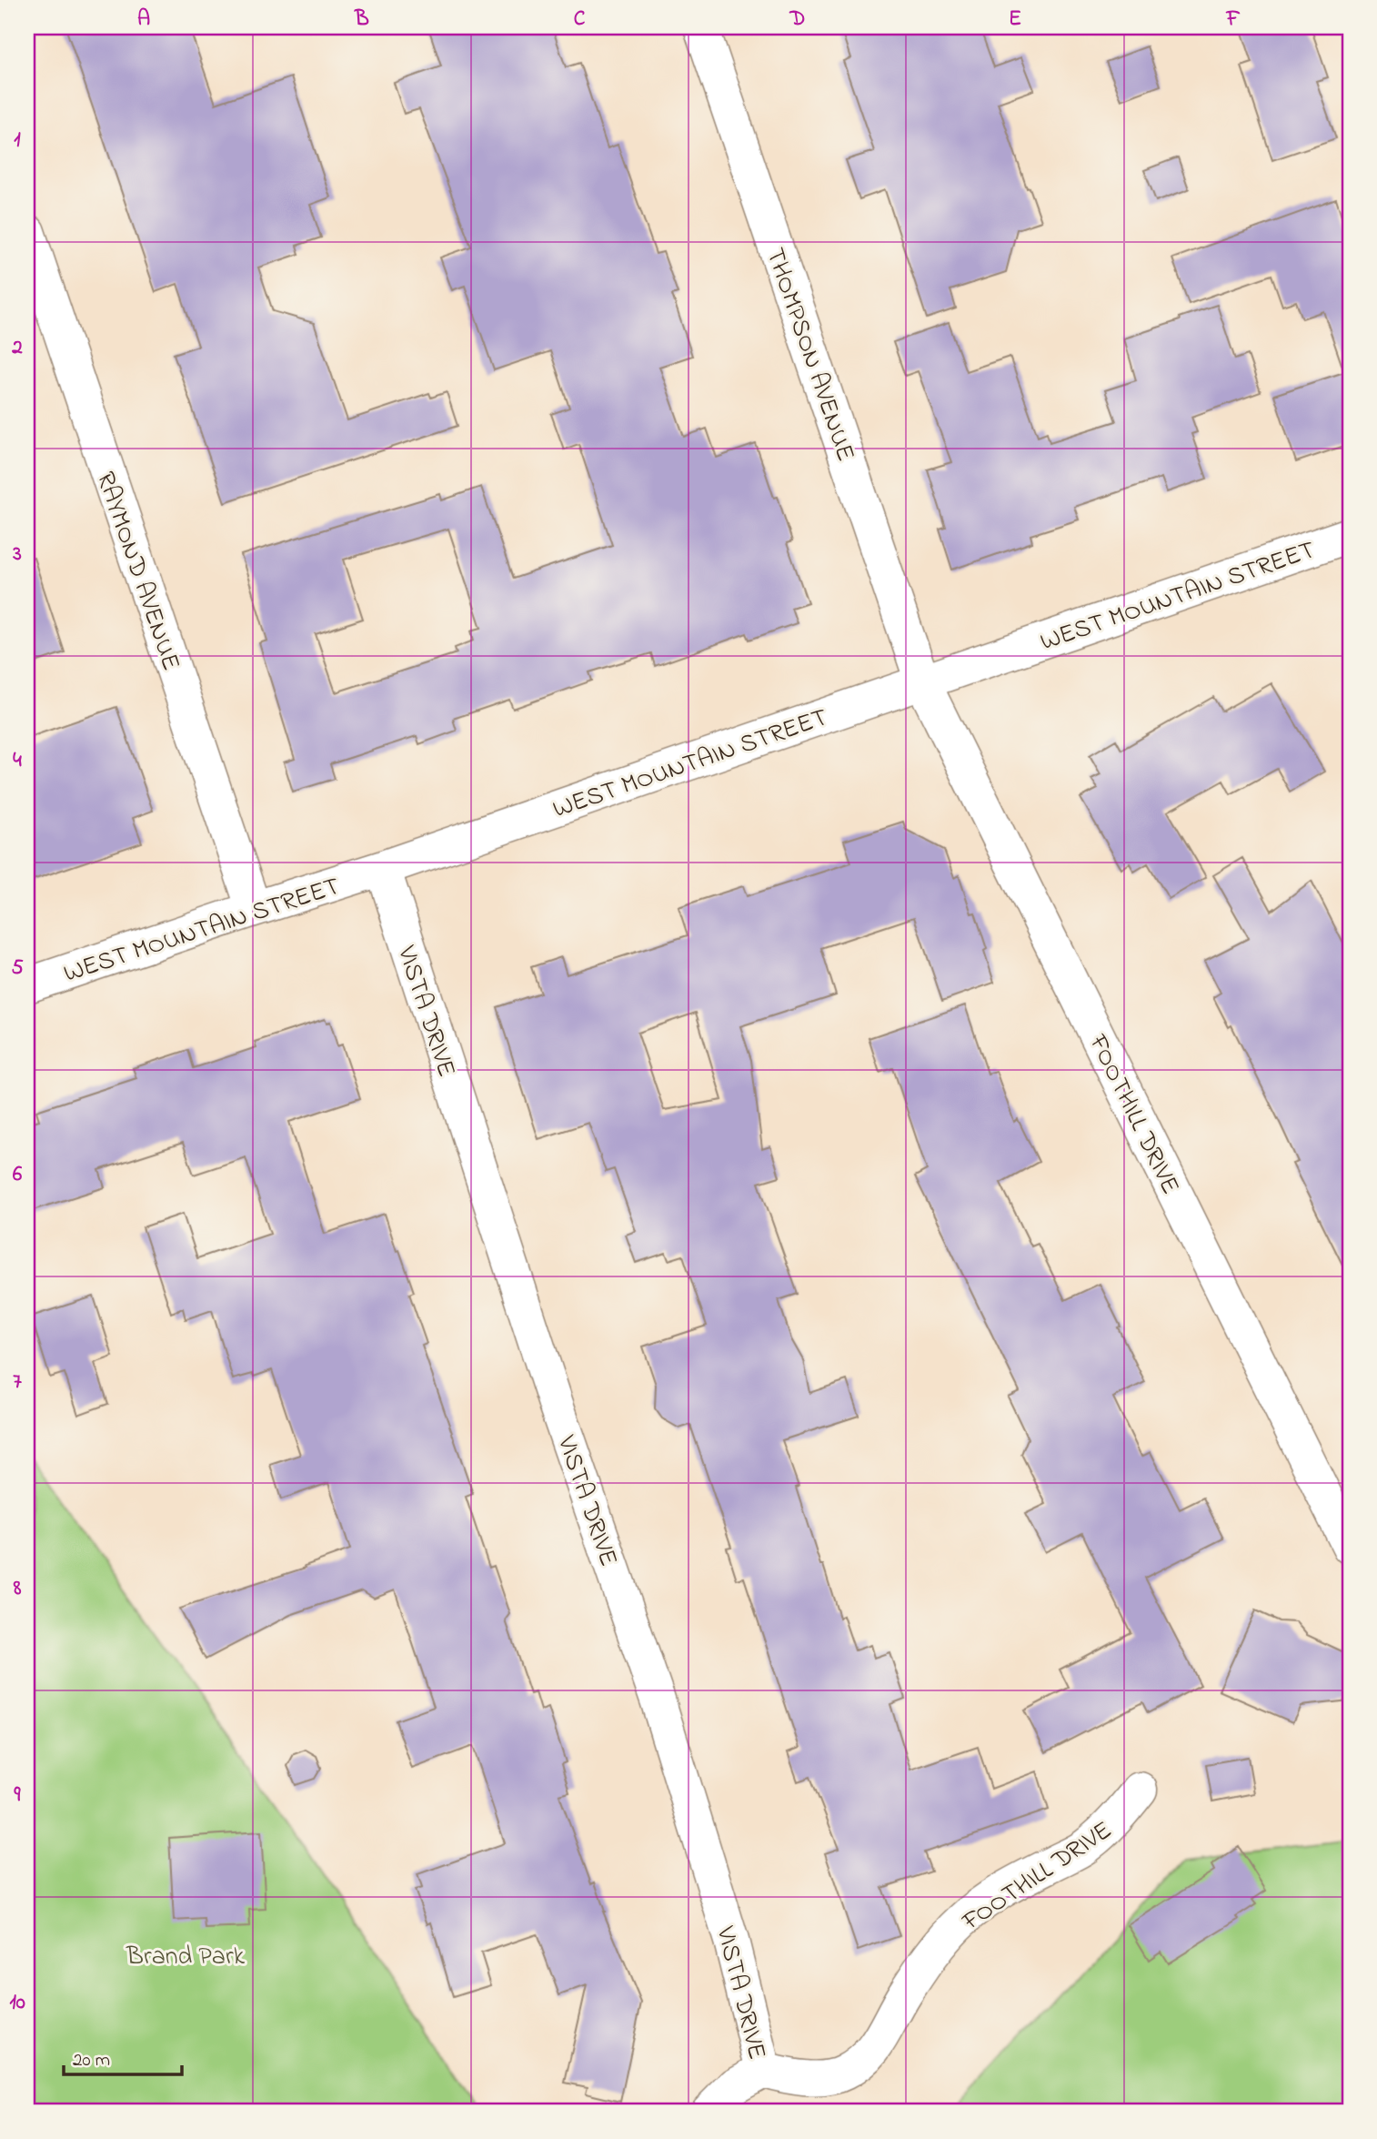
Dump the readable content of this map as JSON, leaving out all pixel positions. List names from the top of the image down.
{
  "streets": {
    "street": [
      "THOMPSON AVENUE",
      "RAYMOND AVENUE",
      "WEST MOUNTAIN STREET",
      "VISTA DRIVE",
      "FOOTHILL DRIVE"
    ]
  },
  "crossings": [
    ["THOMPSON AVENUE", "WEST MOUNTAIN STREET"],
    ["THOMPSON AVENUE", "FOOTHILL DRIVE"],
    ["RAYMOND AVENUE", "WEST MOUNTAIN STREET"],
    ["WEST MOUNTAIN STREET", "VISTA DRIVE"],
    ["WEST MOUNTAIN STREET", "FOOTHILL DRIVE"],
    ["VISTA DRIVE", "FOOTHILL DRIVE"]
  ],
  "parks": ["Brand Park"],
  "scale_bar": "20 m",
  "grid": {
    "columns": [
      "A",
      "B",
      "C",
      "D",
      "E",
      "F"
    ],
    "rows": [
      "1",
      "2",
      "3",
      "4",
      "5",
      "6",
      "7",
      "8",
      "9",
      "10"
    ]
  }
}
